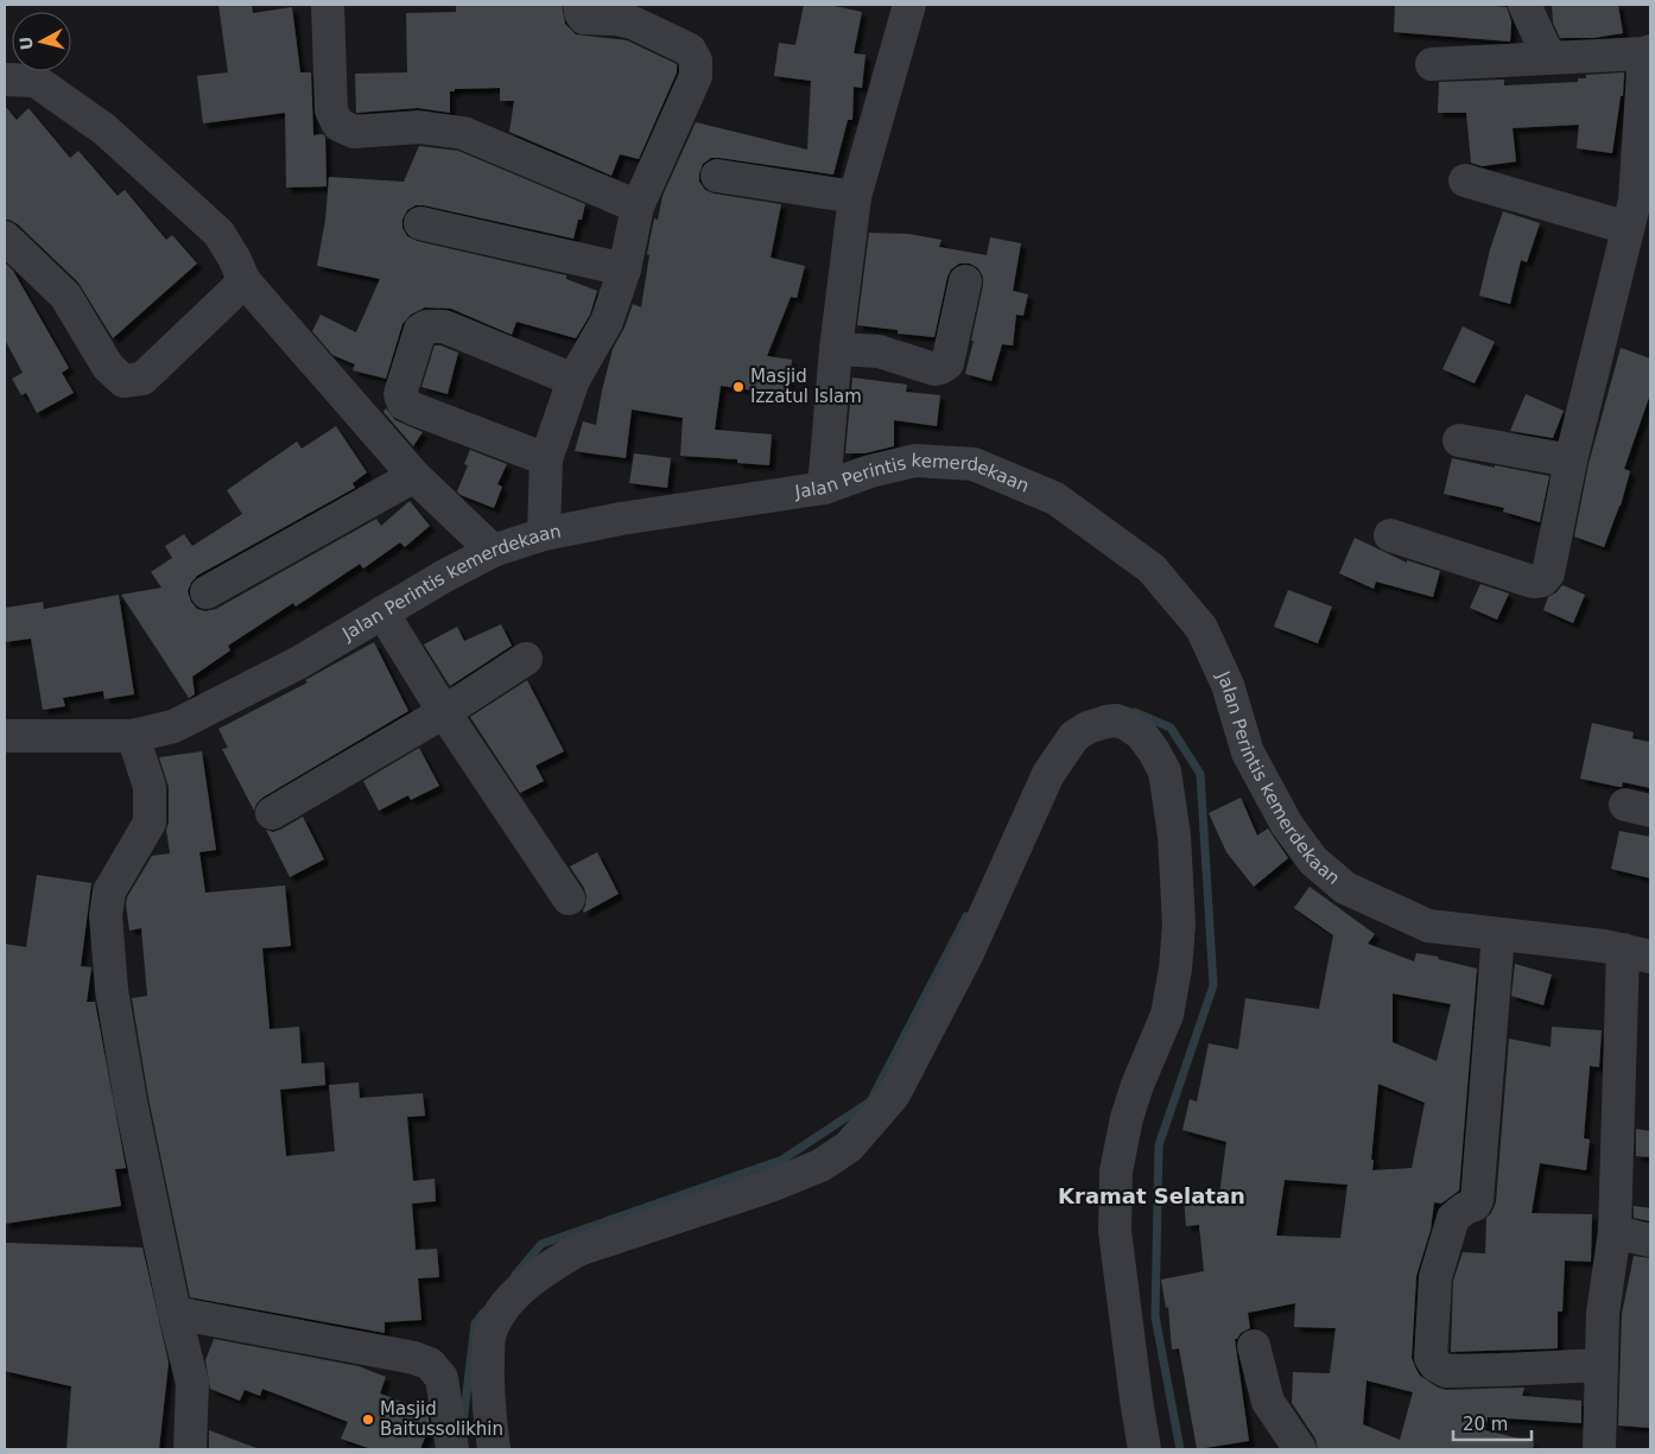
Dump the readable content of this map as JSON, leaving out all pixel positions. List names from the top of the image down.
{
  "streets": {
    "street": ["Jalan Perintis kemerdekaan"]
  },
  "districts": ["Kramat Selatan"],
  "places": ["Masjid Izzatul Islam", "Masjid Baitussolikhin"],
  "scale_bar": "20 m",
  "north": "left"
}
